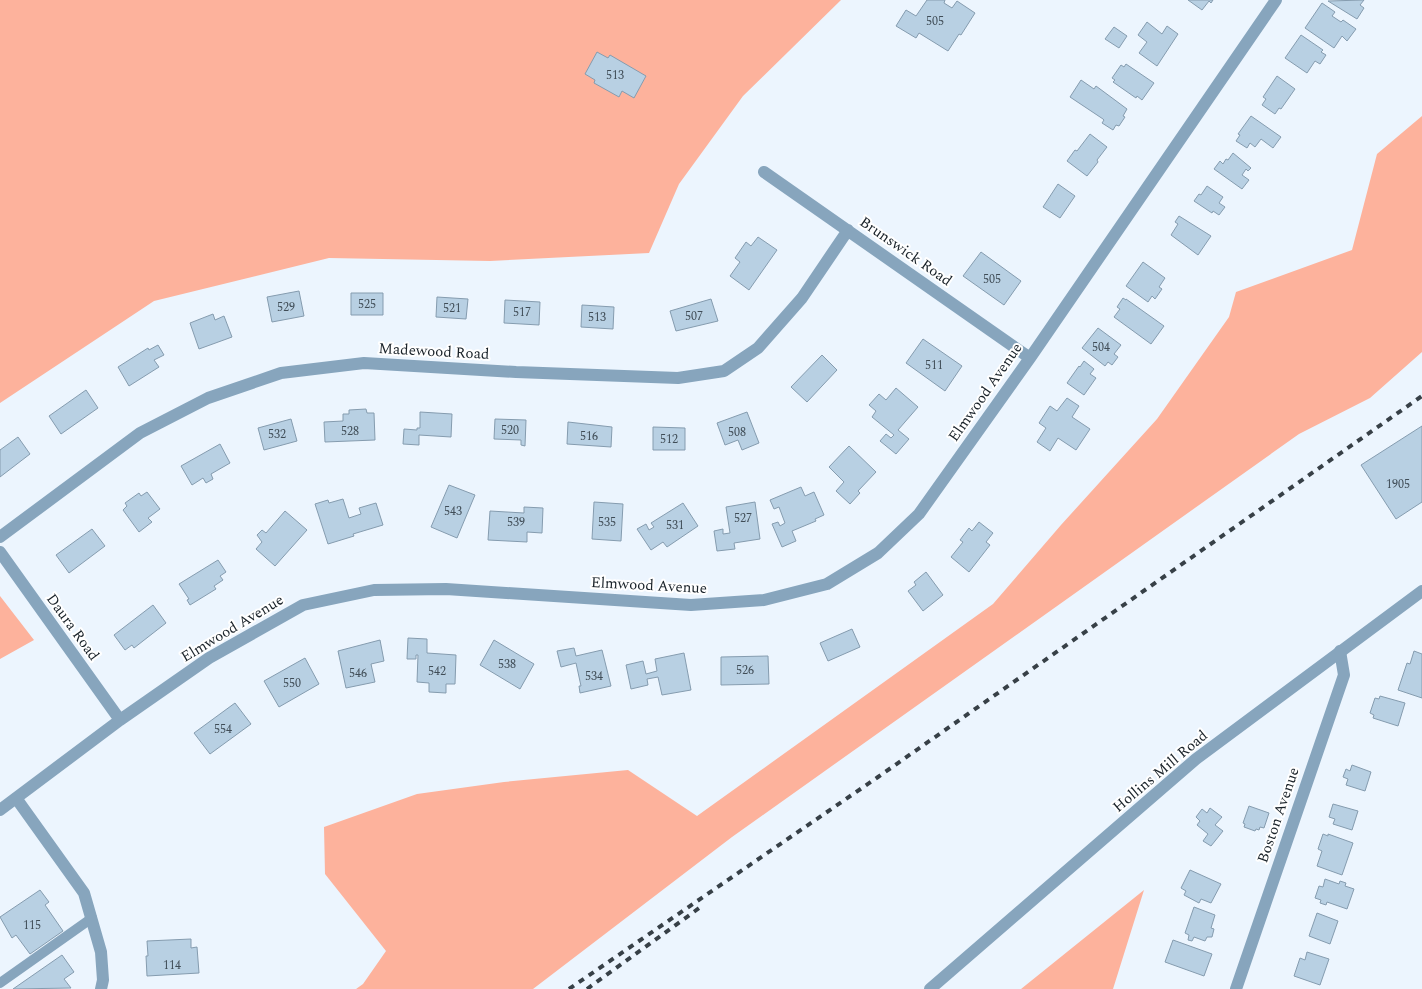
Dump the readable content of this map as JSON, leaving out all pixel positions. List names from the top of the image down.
{
  "streets": {
    "street": [
      "Brunswick Road",
      "Madewood Road",
      "Elmwood Avenue",
      "Daura Road",
      "Hollins Mill Road",
      "Boston Avenue"
    ]
  },
  "crossings": [
    ["Brunswick Road", "Madewood Road"],
    ["Brunswick Road", "Elmwood Avenue"],
    ["Elmwood Avenue", "Daura Road"],
    ["Hollins Mill Road", "Boston Avenue"]
  ],
  "house_numbers": [
    "505",
    "513",
    "505",
    "525",
    "529",
    "521",
    "517",
    "507",
    "513",
    "504",
    "511",
    "520",
    "528",
    "508",
    "532",
    "516",
    "512",
    "1905",
    "543",
    "527",
    "539",
    "535",
    "531",
    "538",
    "526",
    "542",
    "546",
    "534",
    "550",
    "554",
    "115",
    "114"
  ]
}
